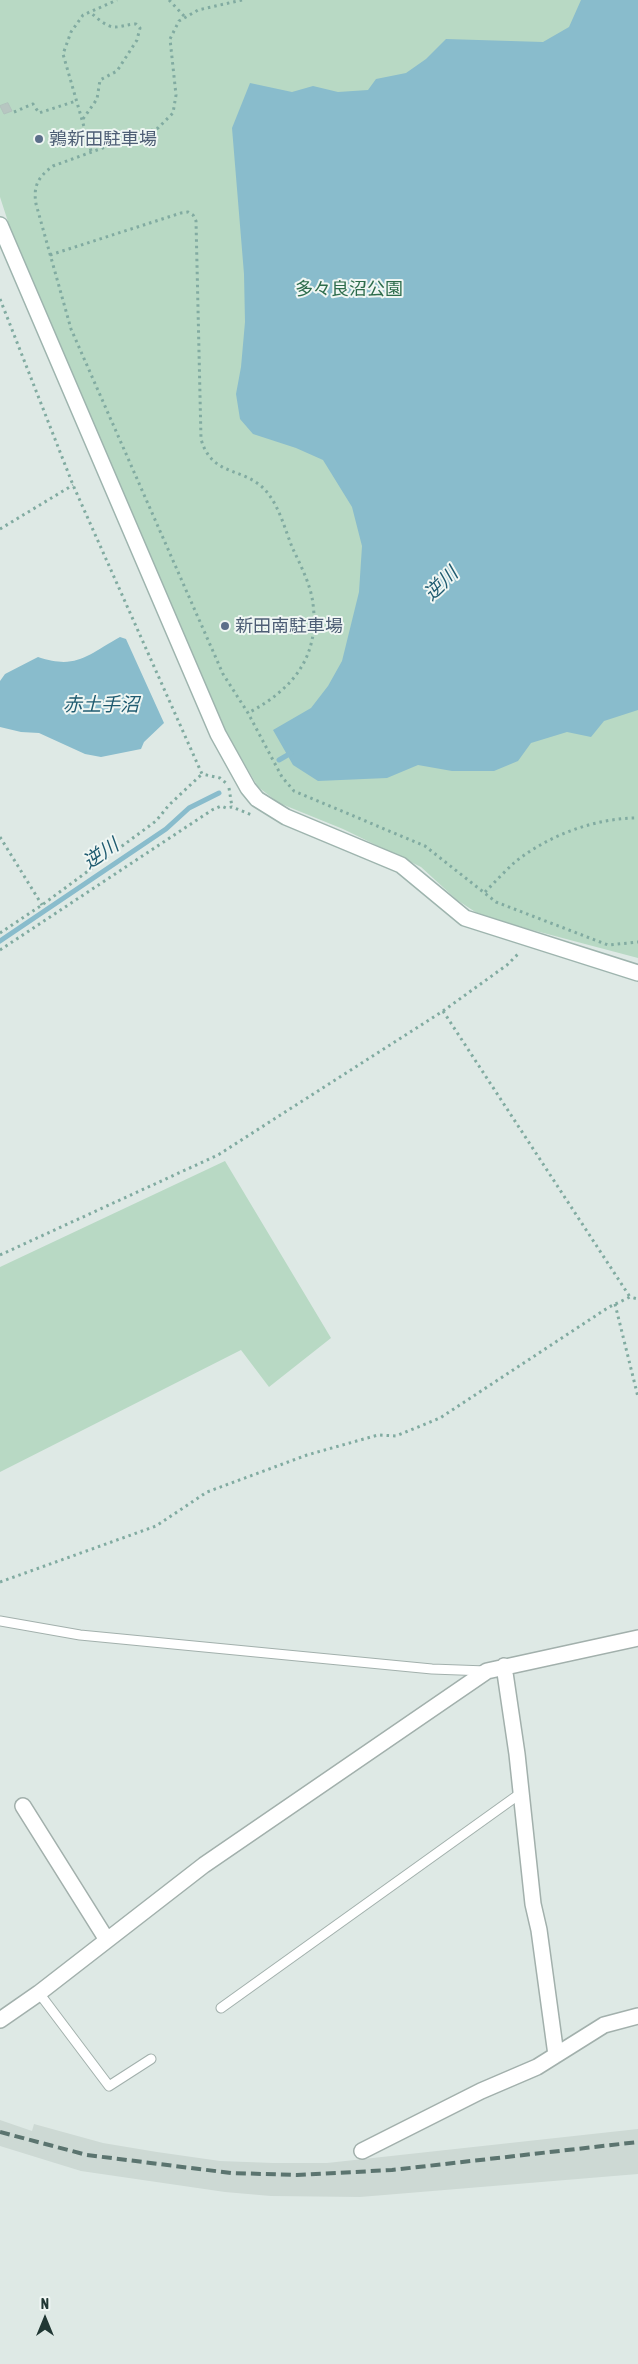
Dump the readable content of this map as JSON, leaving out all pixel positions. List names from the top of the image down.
{
  "water": ["逆川", "赤土手沼"],
  "parks": ["多々良沼公園"],
  "places": ["鶉新田駐車場", "新田南駐車場"],
  "north": "top"
}
